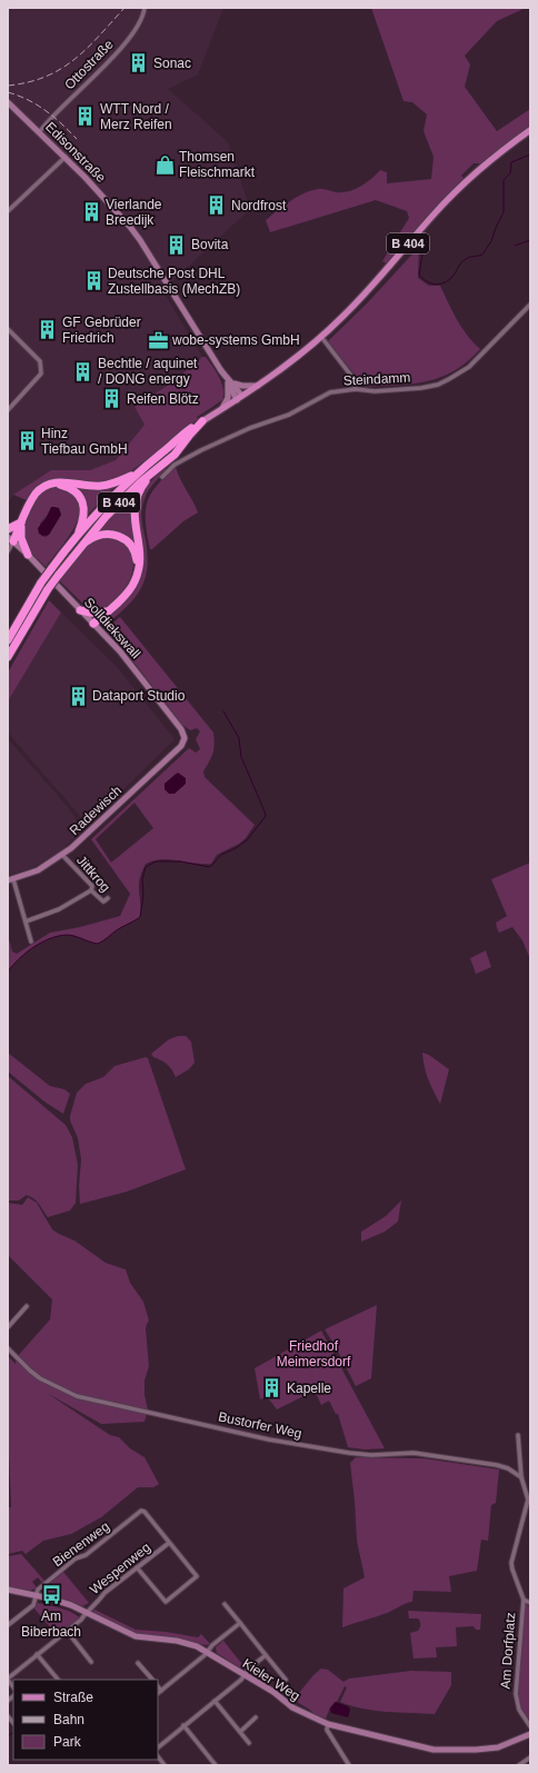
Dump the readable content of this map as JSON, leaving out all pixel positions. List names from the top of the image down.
{
  "streets": {
    "highway": ["B 404"],
    "street": [
      "Ottostraße",
      "Edisonstraße",
      "Steindamm",
      "Solldiekswall",
      "Radewisch",
      "Jittkrog",
      "Bustorfer Weg",
      "Bienenweg",
      "Wespenweg",
      "Am Dorfplatz",
      "Kieler Weg"
    ]
  },
  "crossings": [
    ["Ottostraße", "Edisonstraße"],
    ["Edisonstraße", "B 404"],
    ["Solldiekswall", "Radewisch"],
    ["Radewisch", "Jittkrog"],
    ["Bienenweg", "Wespenweg"],
    ["Bienenweg", "Kieler Weg"],
    ["Wespenweg", "Kieler Weg"]
  ],
  "parks": ["Friedhof Meimersdorf"],
  "places": {
    "building": [
      "Sonac",
      "WTT Nord / Merz Reifen",
      "Nordfrost",
      "Vierlande Breedijk",
      "Bovita",
      "Deutsche Post DHL Zustellbasis (MechZB)",
      "GF Gebrüder Friedrich",
      "Bechtle / aquinet / DONG energy",
      "Reifen Blötz",
      "Hinz Tiefbau GmbH",
      "Dataport Studio",
      "Kapelle"
    ],
    "shop": ["Thomsen Fleischmarkt"],
    "office": ["wobe-systems GmbH"],
    "bus stop": ["Am Biberbach"]
  },
  "legend": ["Straße", "Bahn", "Park"]
}
